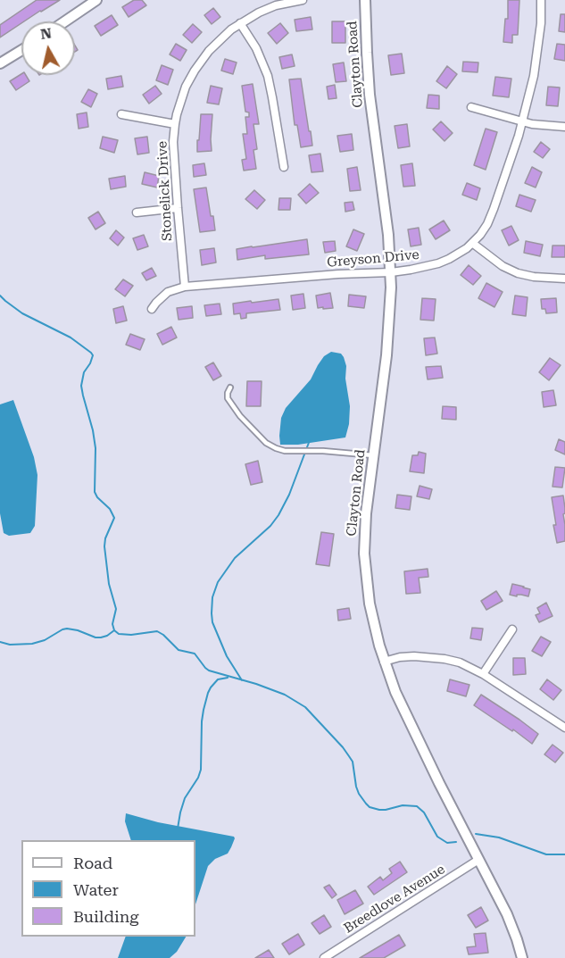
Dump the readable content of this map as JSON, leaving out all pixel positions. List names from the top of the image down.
{
  "streets": {
    "street": [
      "Clayton Road",
      "Stonelick Drive",
      "Greyson Drive",
      "Breedlove Avenue"
    ]
  },
  "crossings": [
    ["Clayton Road", "Greyson Drive"],
    ["Clayton Road", "Breedlove Avenue"],
    ["Stonelick Drive", "Greyson Drive"]
  ],
  "legend": ["Road", "Water", "Building"],
  "north": "top"
}
